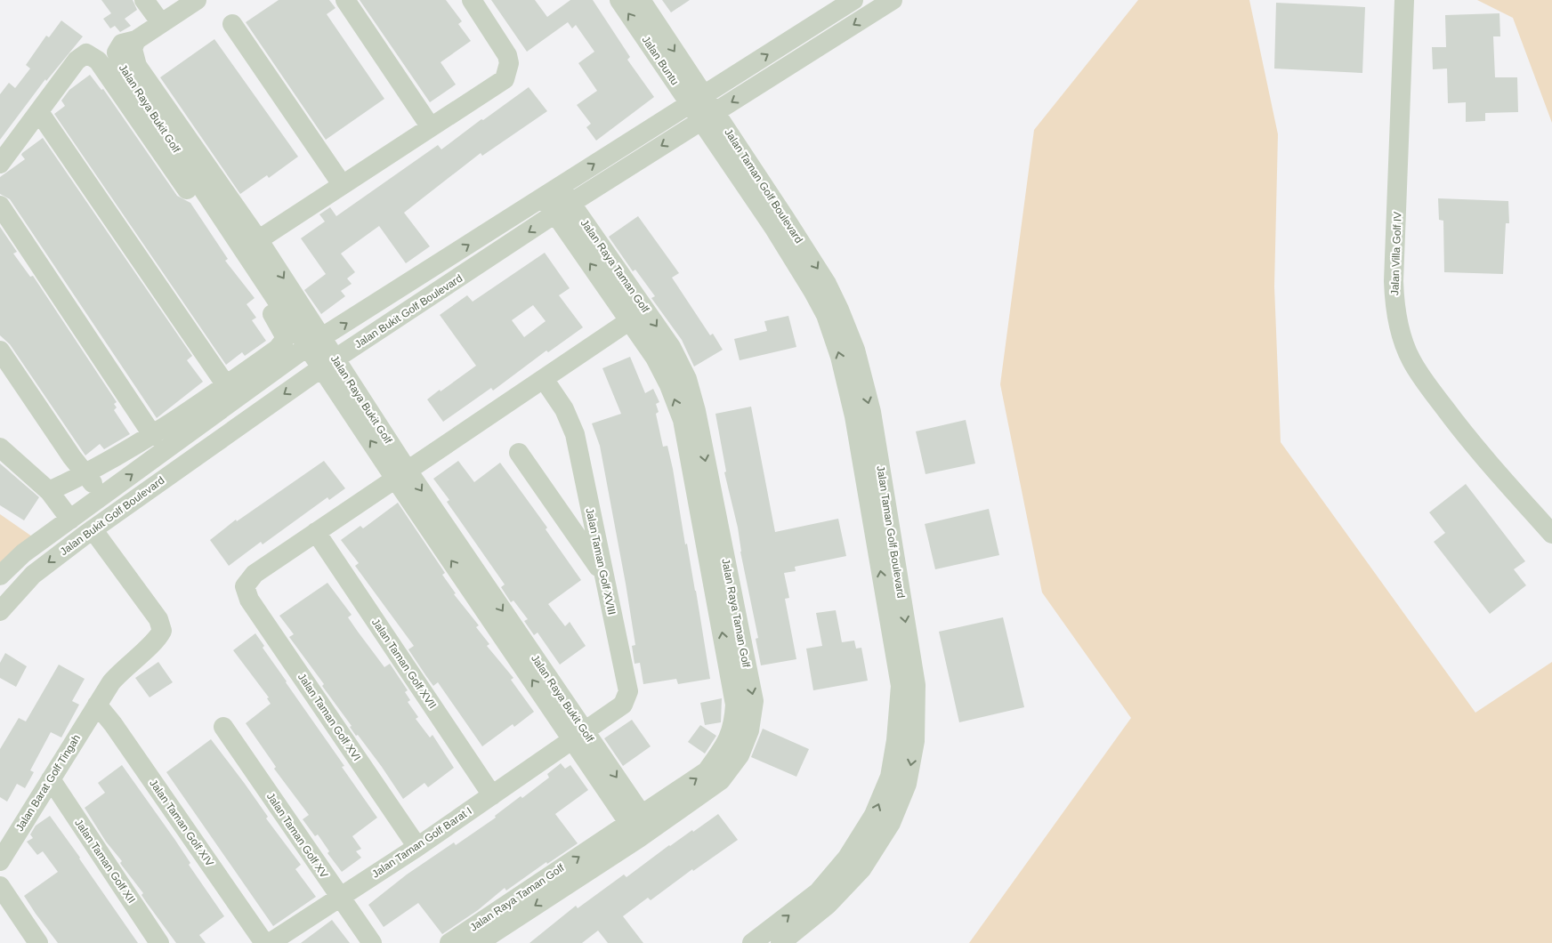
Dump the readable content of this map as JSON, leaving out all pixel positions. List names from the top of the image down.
{
  "streets": {
    "street": [
      "Jalan Buntu",
      "Jalan Raya Bukit Golf",
      "Jalan Taman Golf Boulevard",
      "Jalan Villa Golf IV",
      "Jalan Raya Taman Golf",
      "Jalan Bukit Golf Boulevard",
      "Jalan Taman Golf XVIII",
      "Jalan Taman Golf XVII",
      "Jalan Taman Golf XVI",
      "Jalan Barat Golf Tingah",
      "Jalan Taman Golf XIV",
      "Jalan Taman Golf XV",
      "Jalan Taman Golf Barat I",
      "Jalan Taman Golf XII"
    ]
  },
  "crossings": [
    ["Jalan Buntu", "Jalan Taman Golf Boulevard"],
    ["Jalan Buntu", "Jalan Bukit Golf Boulevard"],
    ["Jalan Raya Bukit Golf", "Jalan Raya Taman Golf"],
    ["Jalan Raya Bukit Golf", "Jalan Bukit Golf Boulevard"],
    ["Jalan Raya Bukit Golf", "Jalan Taman Golf XVIII"],
    ["Jalan Raya Bukit Golf", "Jalan Taman Golf Barat I"],
    ["Jalan Taman Golf Boulevard", "Jalan Bukit Golf Boulevard"],
    ["Jalan Raya Taman Golf", "Jalan Bukit Golf Boulevard"],
    ["Jalan Bukit Golf Boulevard", "Jalan Barat Golf Tingah"],
    ["Jalan Taman Golf XVIII", "Jalan Taman Golf Barat I"],
    ["Jalan Taman Golf XVII", "Jalan Taman Golf XVI"],
    ["Jalan Taman Golf XVII", "Jalan Taman Golf Barat I"],
    ["Jalan Taman Golf XVI", "Jalan Taman Golf Barat I"],
    ["Jalan Barat Golf Tingah", "Jalan Taman Golf XIV"],
    ["Jalan Barat Golf Tingah", "Jalan Taman Golf XII"],
    ["Jalan Taman Golf XV", "Jalan Taman Golf Barat I"]
  ]
}
